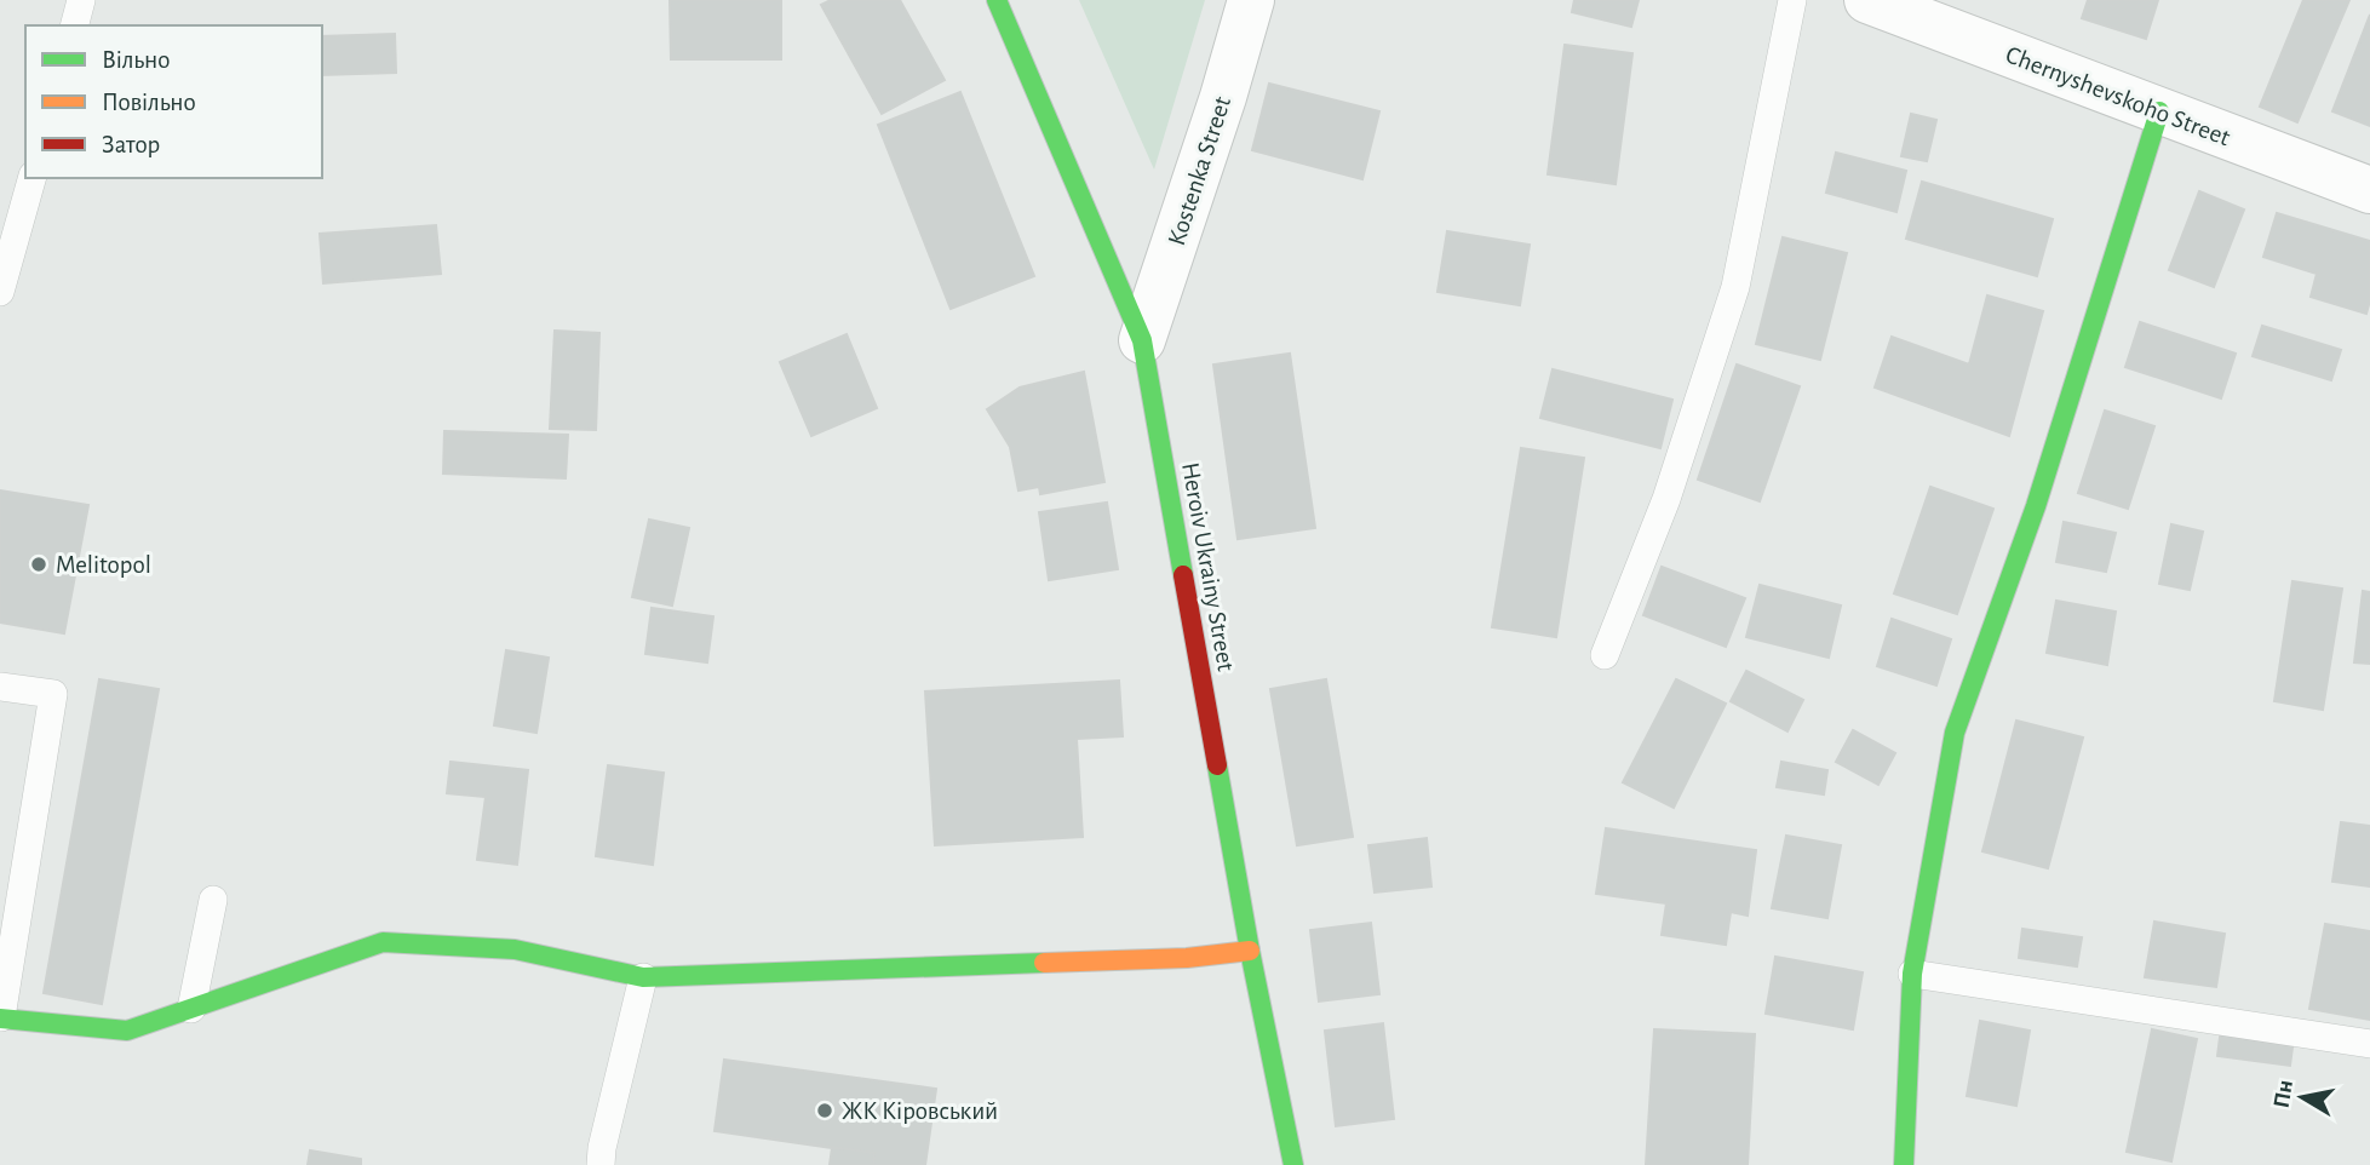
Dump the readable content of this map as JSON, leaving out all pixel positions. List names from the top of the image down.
{
  "streets": {
    "street": ["Chernyshevskoho Street", "Kostenka Street", "Heroiv Ukrainy Street"]
  },
  "crossings": [
    ["Kostenka Street", "Heroiv Ukrainy Street"]
  ],
  "places": ["Melitopol", "ЖК Кіровський"],
  "legend": ["Вільно", "Повільно", "Затор"],
  "north": "left"
}
